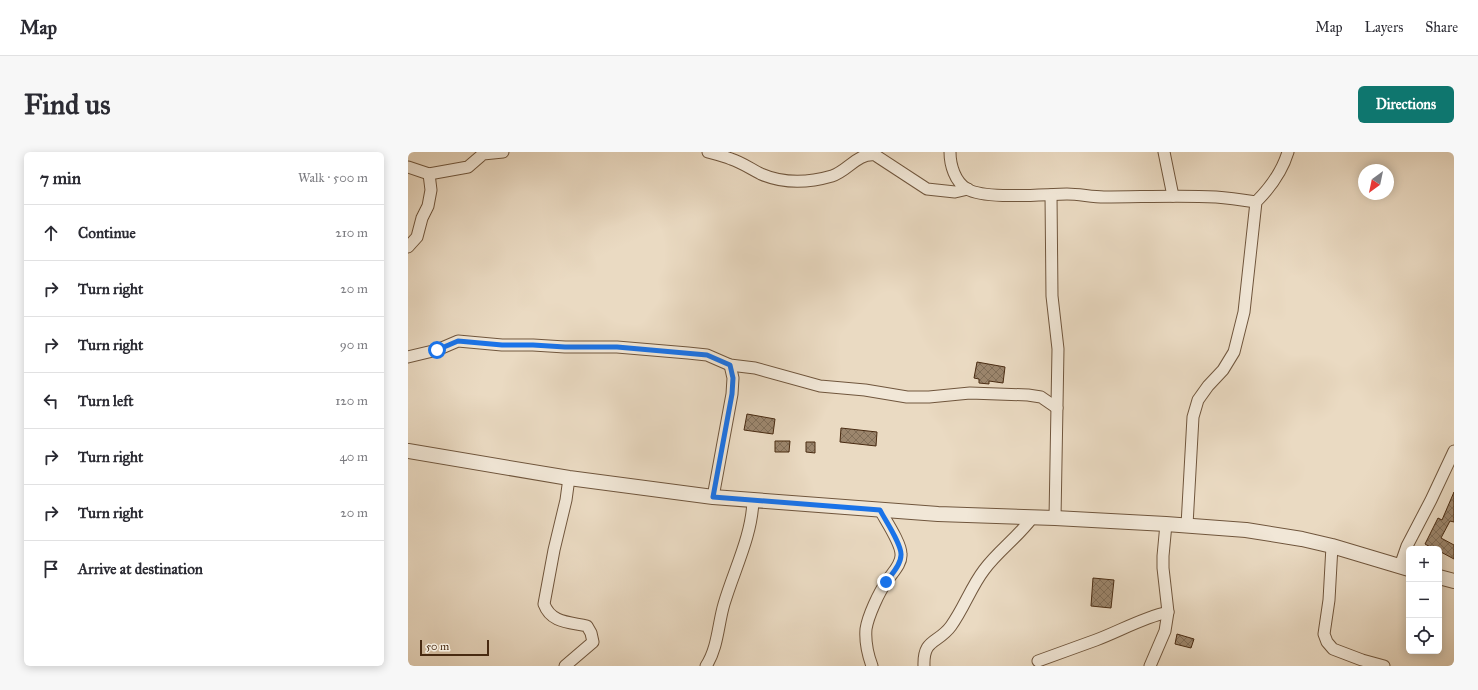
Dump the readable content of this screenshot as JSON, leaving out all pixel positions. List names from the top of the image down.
{
  "scale_bar": "50 m",
  "north": "bottom left",
  "page": {
    "header": "Map",
    "nav": ["Map", "Layers", "Share"],
    "buttons": "Directions",
    "title": "Find us",
    "heading": ["7 min", "Walk · 500 m"],
    "list": [
      ["Continue", "210 m"],
      ["Turn right", "20 m"],
      ["Turn right", "90 m"],
      ["Turn left", "120 m"],
      ["Turn right", "40 m"],
      ["Turn right", "20 m"],
      "Arrive at destination"
    ],
    "map_buttons": ["+", "−"],
    "scale": "50 m"
  }
}
